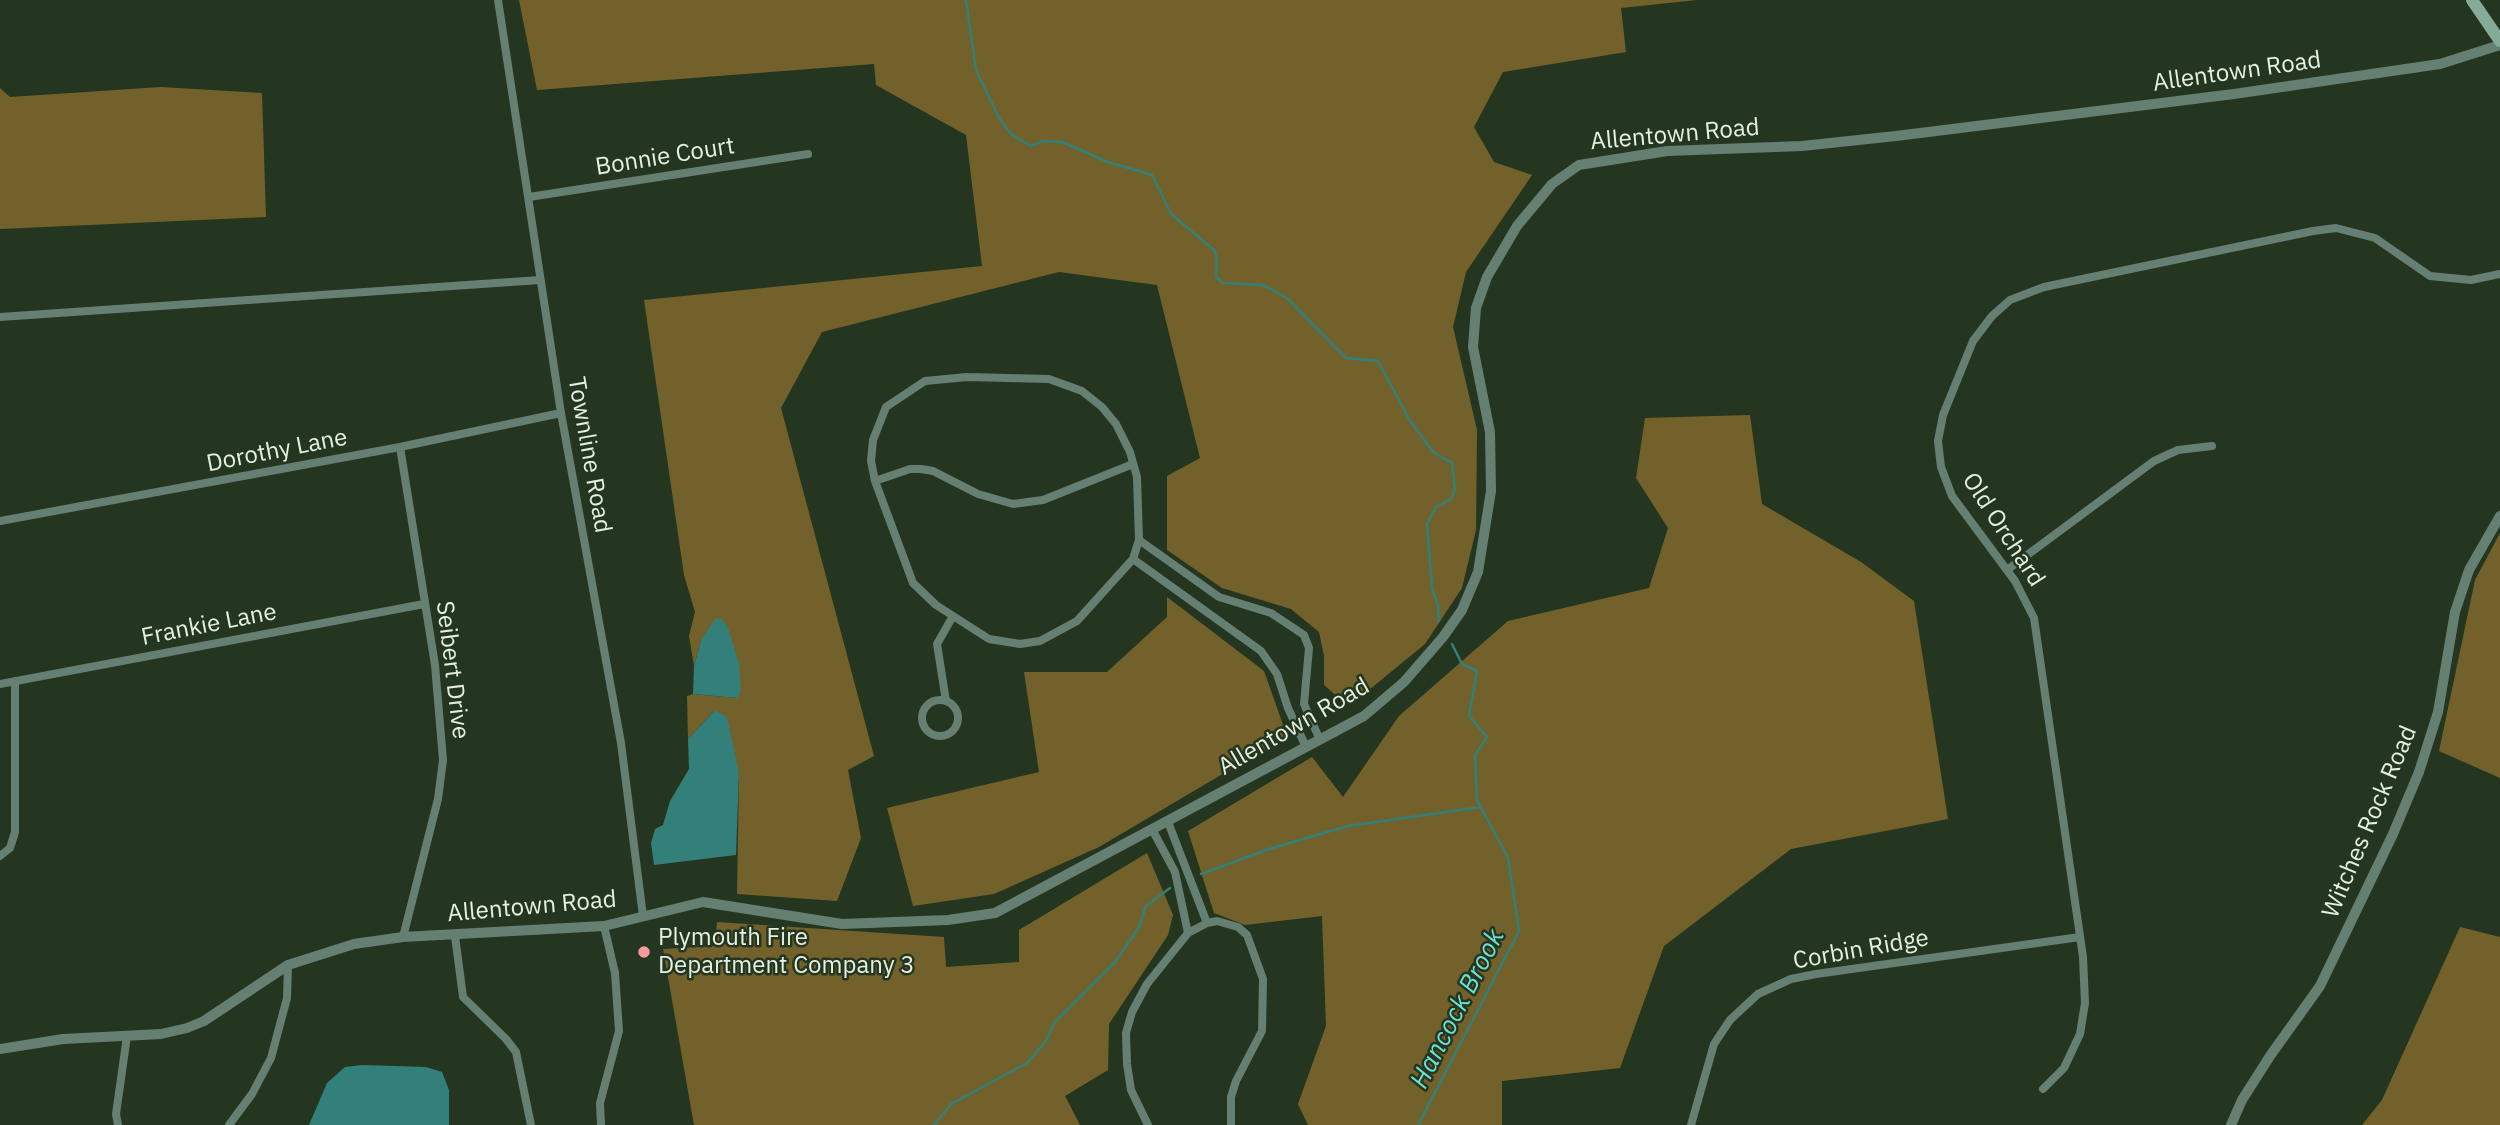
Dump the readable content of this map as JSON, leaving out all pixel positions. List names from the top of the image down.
{
  "streets": {
    "street": [
      "Allentown Road",
      "Bonnie Court",
      "Dorothy Lane",
      "Townline Road",
      "Old Orchard",
      "Frankie Lane",
      "Seibert Drive",
      "Witches Rock Road",
      "Corbin Ridge"
    ]
  },
  "crossings": [
    ["Allentown Road", "Townline Road"],
    ["Allentown Road", "Seibert Drive"],
    ["Bonnie Court", "Townline Road"],
    ["Dorothy Lane", "Townline Road"],
    ["Dorothy Lane", "Seibert Drive"],
    ["Old Orchard", "Corbin Ridge"],
    ["Frankie Lane", "Seibert Drive"]
  ],
  "water": ["Hancock Brook"],
  "places": ["Plymouth Fire Department Company 3"]
}
